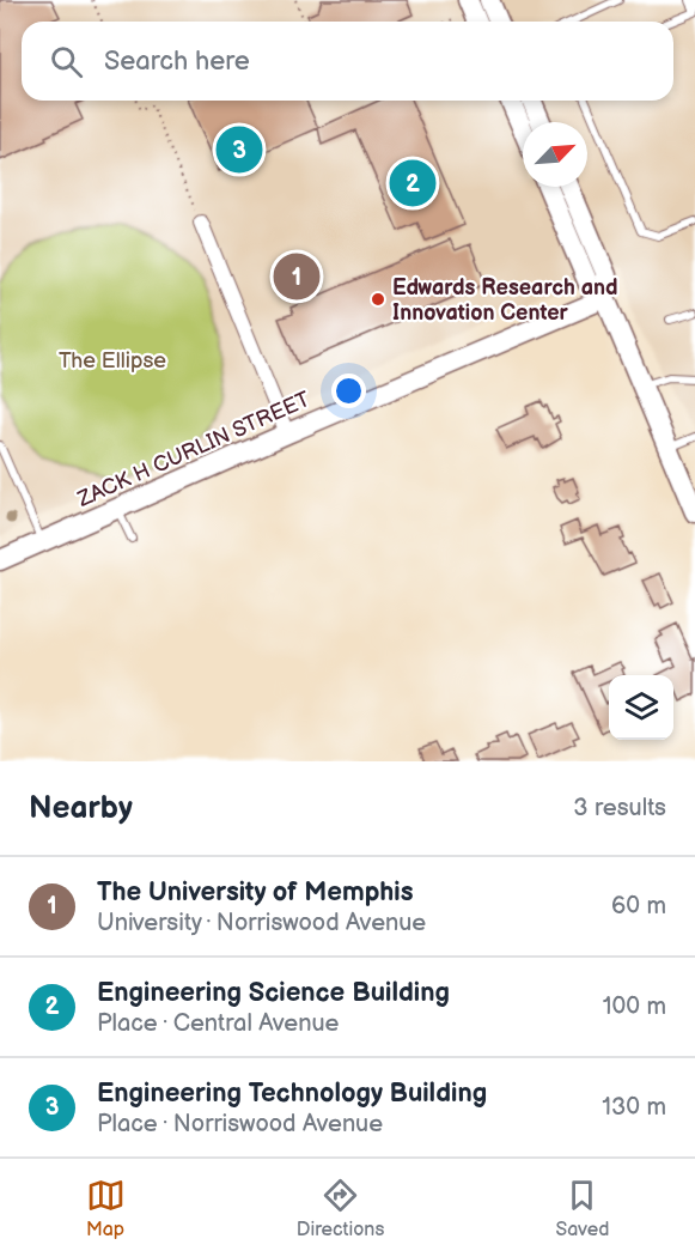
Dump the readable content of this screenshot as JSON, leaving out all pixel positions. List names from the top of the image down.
{
  "streets": {
    "main road": ["ZACK H CURLIN STREET"]
  },
  "parks": ["The Ellipse"],
  "places": ["Edwards Research and Innovation Center"],
  "north": "top right",
  "page": {
    "search": "Search here",
    "pins": ["3", "2", "1"],
    "heading": ["Nearby", "3 results"],
    "list": [
      {
        "mark": "1",
        "name": "The University of Memphis",
        "note": "University · Norriswood Avenue",
        "value": "60 m"
      },
      {
        "mark": "2",
        "name": "Engineering Science Building",
        "note": "Place · Central Avenue",
        "value": "100 m"
      },
      {
        "mark": "3",
        "name": "Engineering Technology Building",
        "note": "Place · Norriswood Avenue",
        "value": "130 m"
      }
    ],
    "nav": ["Map", "Directions", "Saved"]
  }
}
